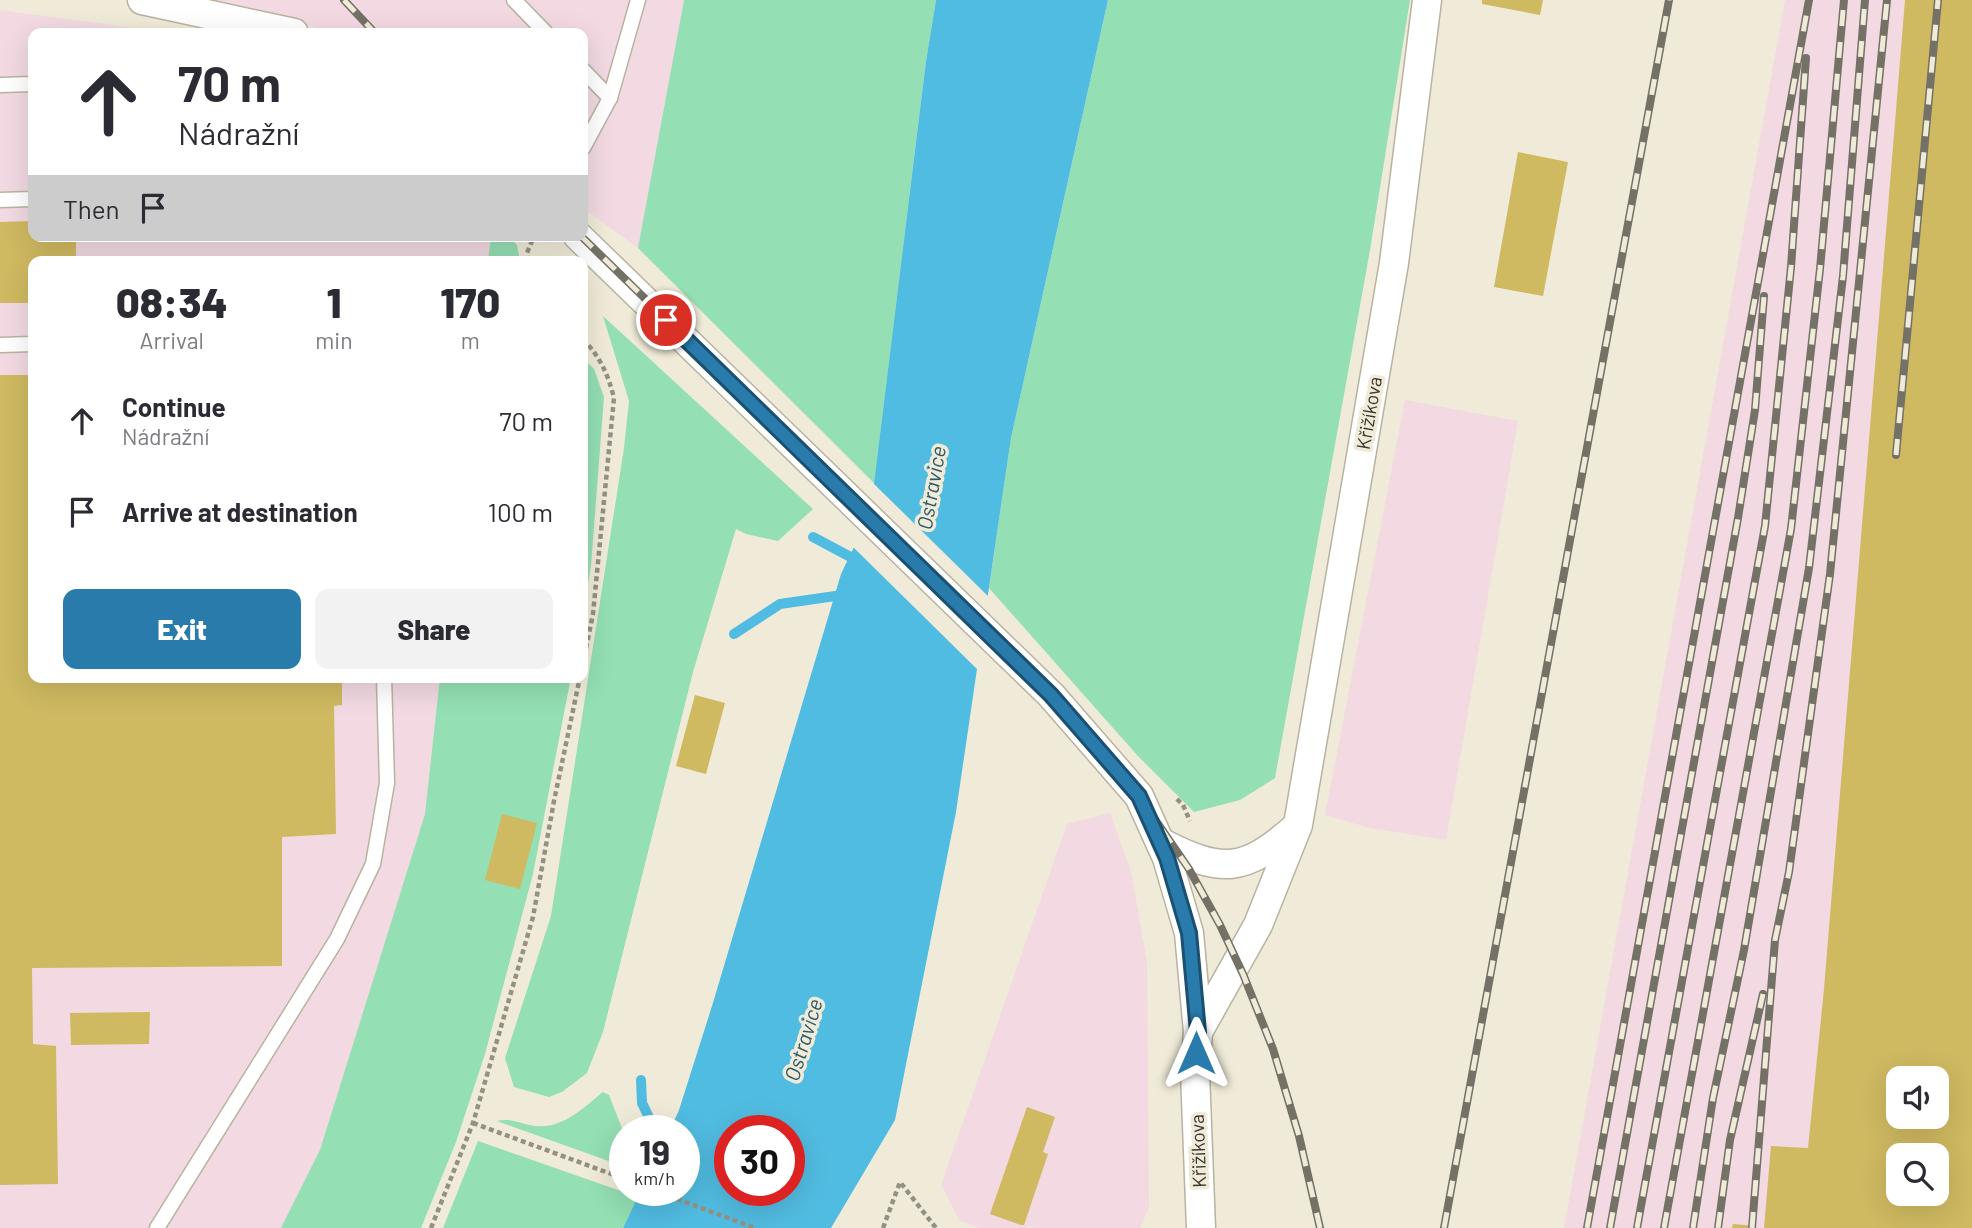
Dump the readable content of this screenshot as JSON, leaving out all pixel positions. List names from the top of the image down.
{
  "streets": {
    "street": ["Křižíkova"]
  },
  "water": ["Ostravice"],
  "page": {
    "turn": ["70 m", "Nádražní"],
    "then": "Then",
    "eta": [
      "08:34",
      "Arrival",
      "1",
      "min",
      "170",
      "m"
    ],
    "list": [
      {
        "name": "Continue",
        "note": "Nádražní",
        "value": "70 m"
      },
      {
        "name": "Arrive at destination",
        "value": "100 m"
      }
    ],
    "buttons": ["Exit", "Share"],
    "speed": "19 km/h",
    "limit": "30"
  }
}
